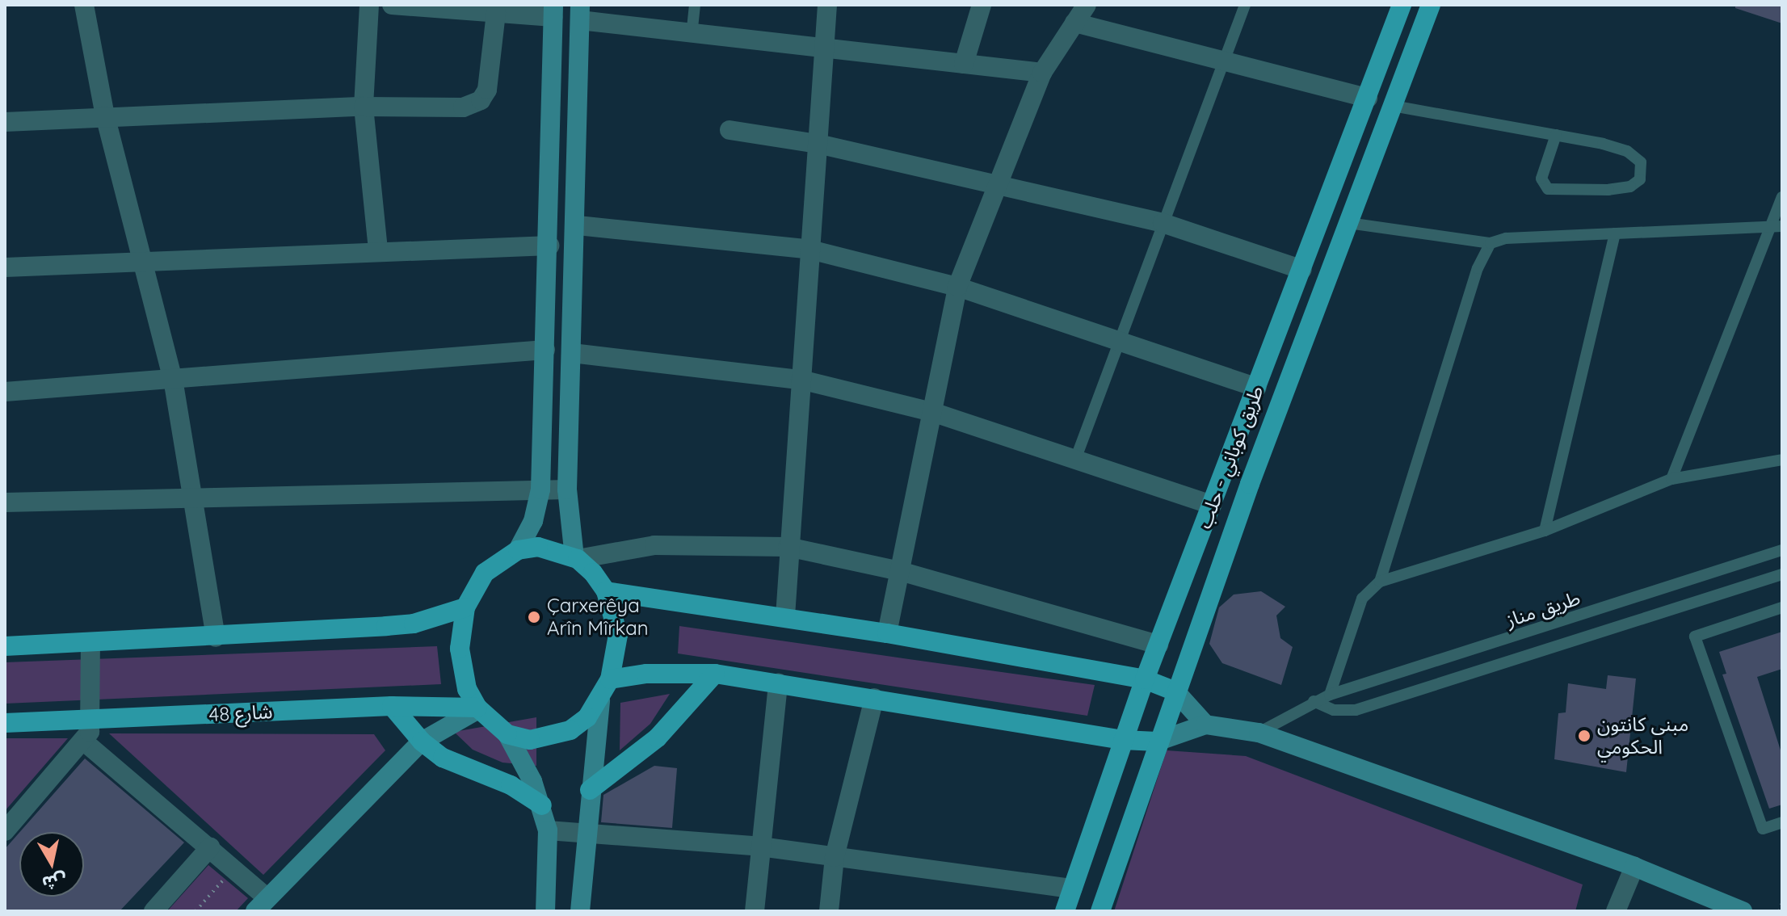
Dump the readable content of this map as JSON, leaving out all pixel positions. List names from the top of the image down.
{
  "streets": {
    "main road": ["طريق كوباني - حلب", "48 شارع"],
    "lane": ["طريق مناز"]
  },
  "places": ["Çarxerêya Arîn Mîrkan", "مبنى كانتون الحكومي"],
  "north": "bottom"
}
